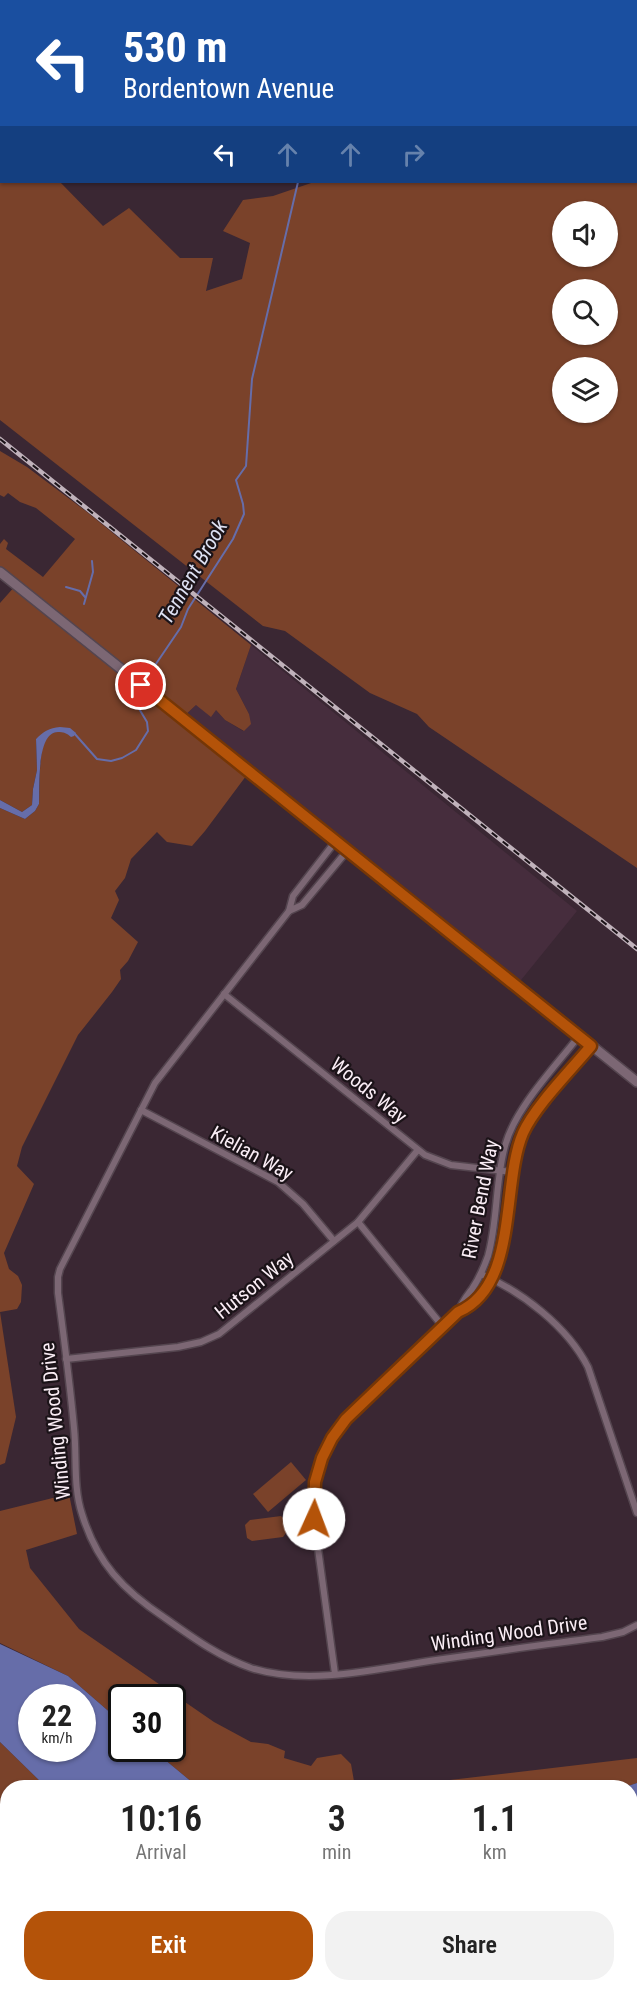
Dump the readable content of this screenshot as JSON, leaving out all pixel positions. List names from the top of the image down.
{
  "streets": {
    "street": [
      "Woods Way",
      "Kielian Way",
      "River Bend Way",
      "Hutson Way",
      "Winding Wood Drive"
    ]
  },
  "crossings": [
    ["Woods Way", "River Bend Way"],
    ["Woods Way", "Hutson Way"],
    ["Woods Way", "Winding Wood Drive"],
    ["Kielian Way", "Hutson Way"],
    ["Kielian Way", "Winding Wood Drive"],
    ["River Bend Way", "Winding Wood Drive"],
    ["Hutson Way", "Winding Wood Drive"]
  ],
  "water": ["Tennent Brook"],
  "page": {
    "turn": ["530 m", "Bordentown Avenue"],
    "speed": "22 km/h",
    "limit": "30",
    "eta": [
      "10:16",
      "Arrival",
      "3",
      "min",
      "1.1",
      "km"
    ],
    "buttons": ["Exit", "Share"]
  }
}
